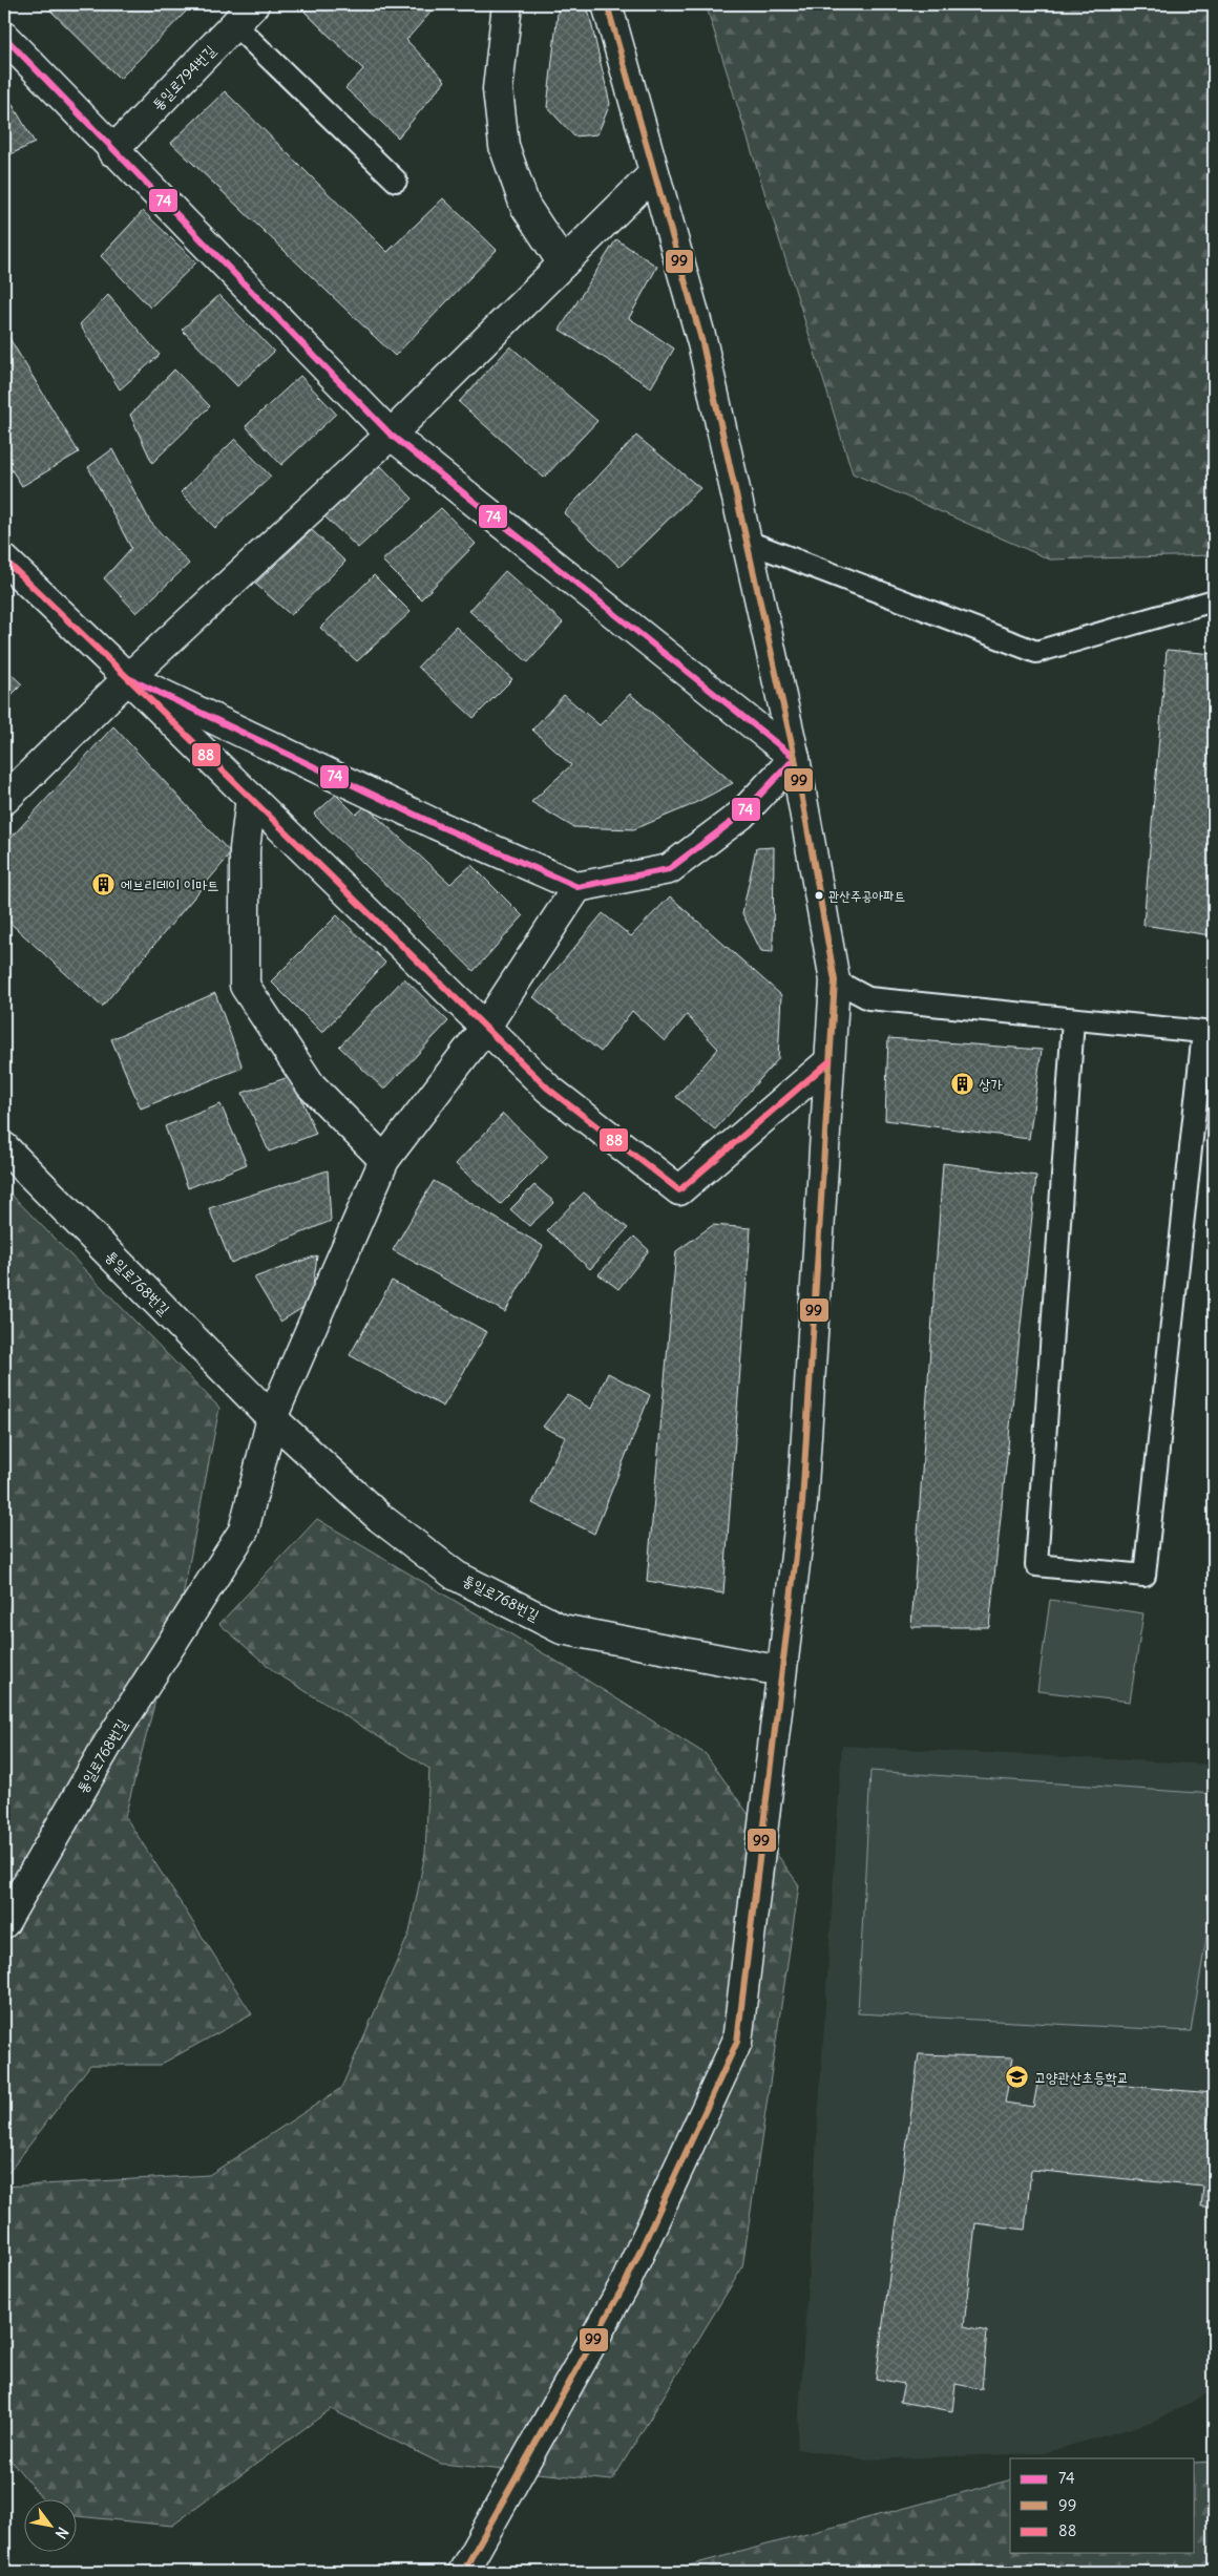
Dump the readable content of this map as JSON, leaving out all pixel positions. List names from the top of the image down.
{
  "streets": {
    "street": ["통일로794번길", "통일로768번길"]
  },
  "places": {
    "building": ["에브리데이 이마트", "상가"],
    "other": ["관산주공아파트"],
    "school or university": ["고양관산초등학교"]
  },
  "lines": ["transit line 99", "transit line 74", "transit line 88"],
  "legend": ["74", "99", "88"],
  "north": "bottom right"
}
